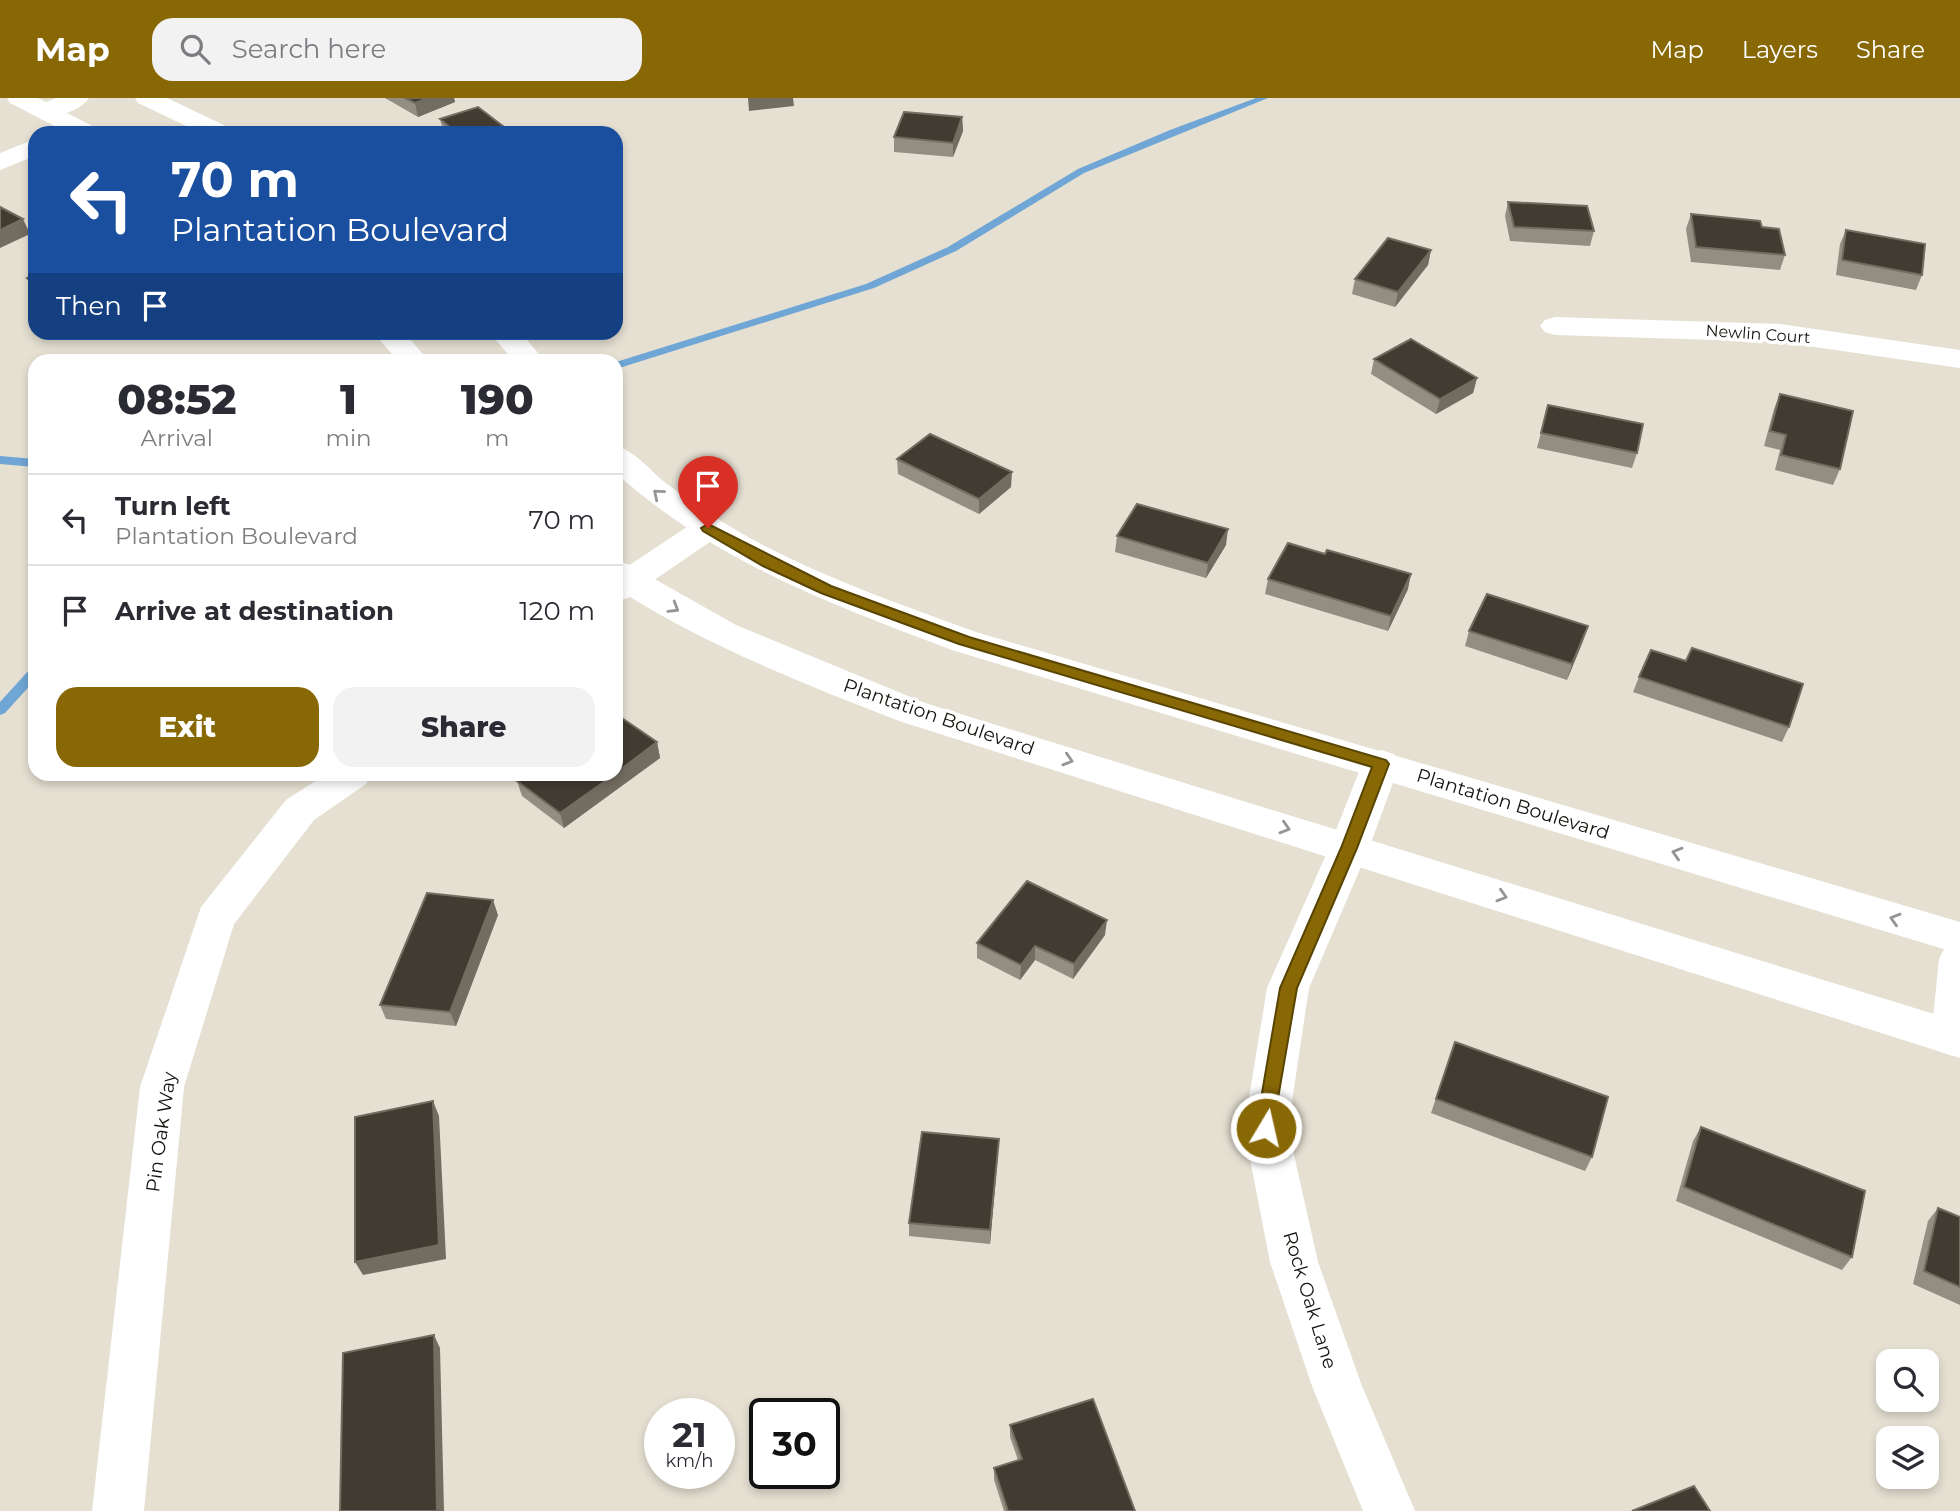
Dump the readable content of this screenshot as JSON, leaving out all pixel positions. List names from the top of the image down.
{
  "streets": {
    "street": [
      "Newlin Court",
      "Plantation Boulevard",
      "Pin Oak Way",
      "Rock Oak Lane"
    ]
  },
  "crossings": [
    ["Plantation Boulevard", "Rock Oak Lane"]
  ],
  "page": {
    "header": "Map",
    "search": "Search here",
    "nav": ["Map", "Layers", "Share"],
    "turn": ["70 m", "Plantation Boulevard"],
    "then": "Then",
    "eta": [
      "08:52",
      "Arrival",
      "1",
      "min",
      "190",
      "m"
    ],
    "list": [
      {
        "name": "Turn left",
        "note": "Plantation Boulevard",
        "value": "70 m"
      },
      {
        "name": "Arrive at destination",
        "value": "120 m"
      }
    ],
    "buttons": ["Exit", "Share"],
    "speed": "21 km/h",
    "limit": "30"
  }
}
